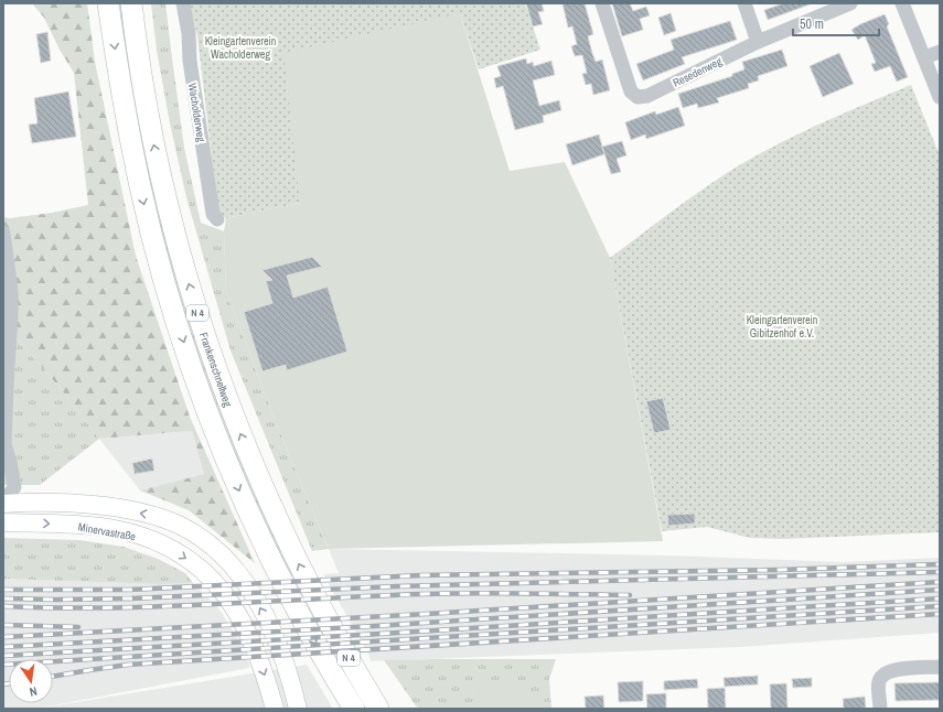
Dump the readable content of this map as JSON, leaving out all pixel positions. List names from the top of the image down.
{
  "streets": {
    "highway": ["N 4", "Frankenschnellweg"],
    "main road": ["Minervastraße"],
    "street": ["Resedenweg", "Wacholderweg"]
  },
  "parks": ["Kleingartenverein Wacholderweg", "Kleingartenverein Gibitzenhof e.V."],
  "scale_bar": "50 m",
  "north": "bottom"
}
